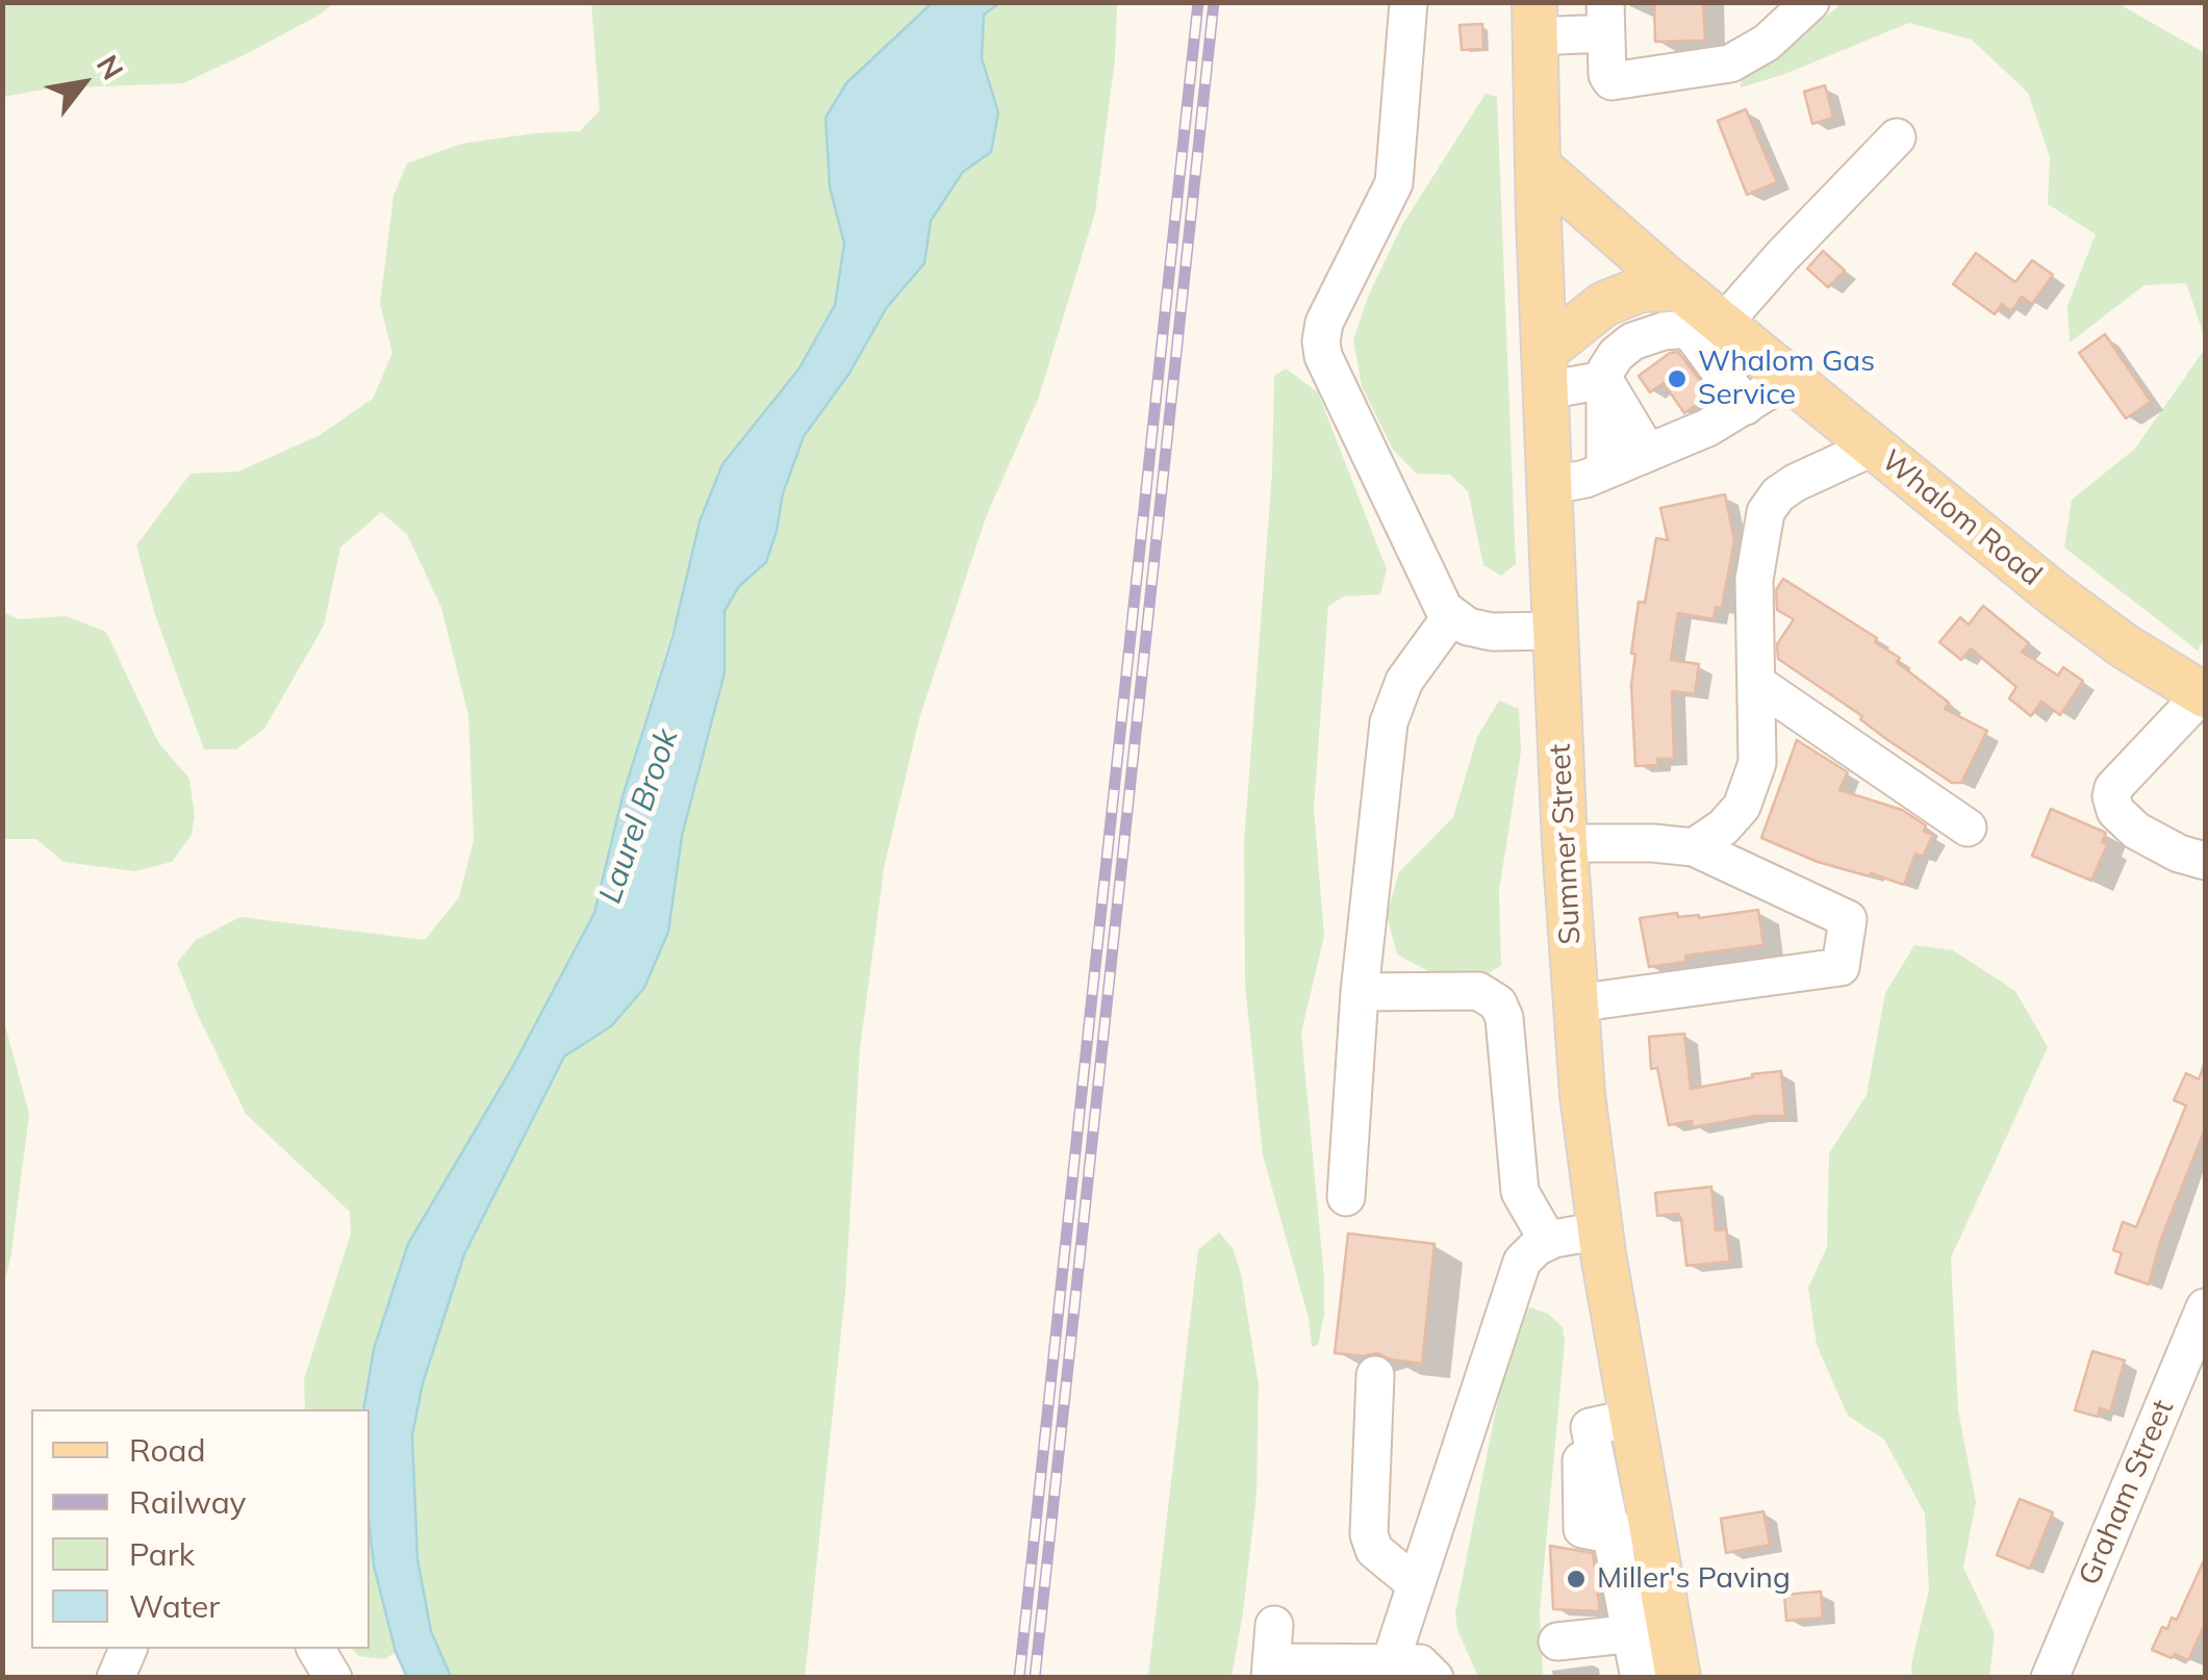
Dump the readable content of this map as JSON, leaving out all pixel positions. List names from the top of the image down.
{
  "streets": {
    "main road": ["Whalom Road", "Summer Street"],
    "street": ["Graham Street"]
  },
  "crossings": [
    ["Whalom Road", "Summer Street"]
  ],
  "water": ["Laurel Brook"],
  "places": ["Whalom Gas Service", "Miller's Paving"],
  "legend": [
    "Road",
    "Railway",
    "Park",
    "Water"
  ],
  "north": "top right"
}
